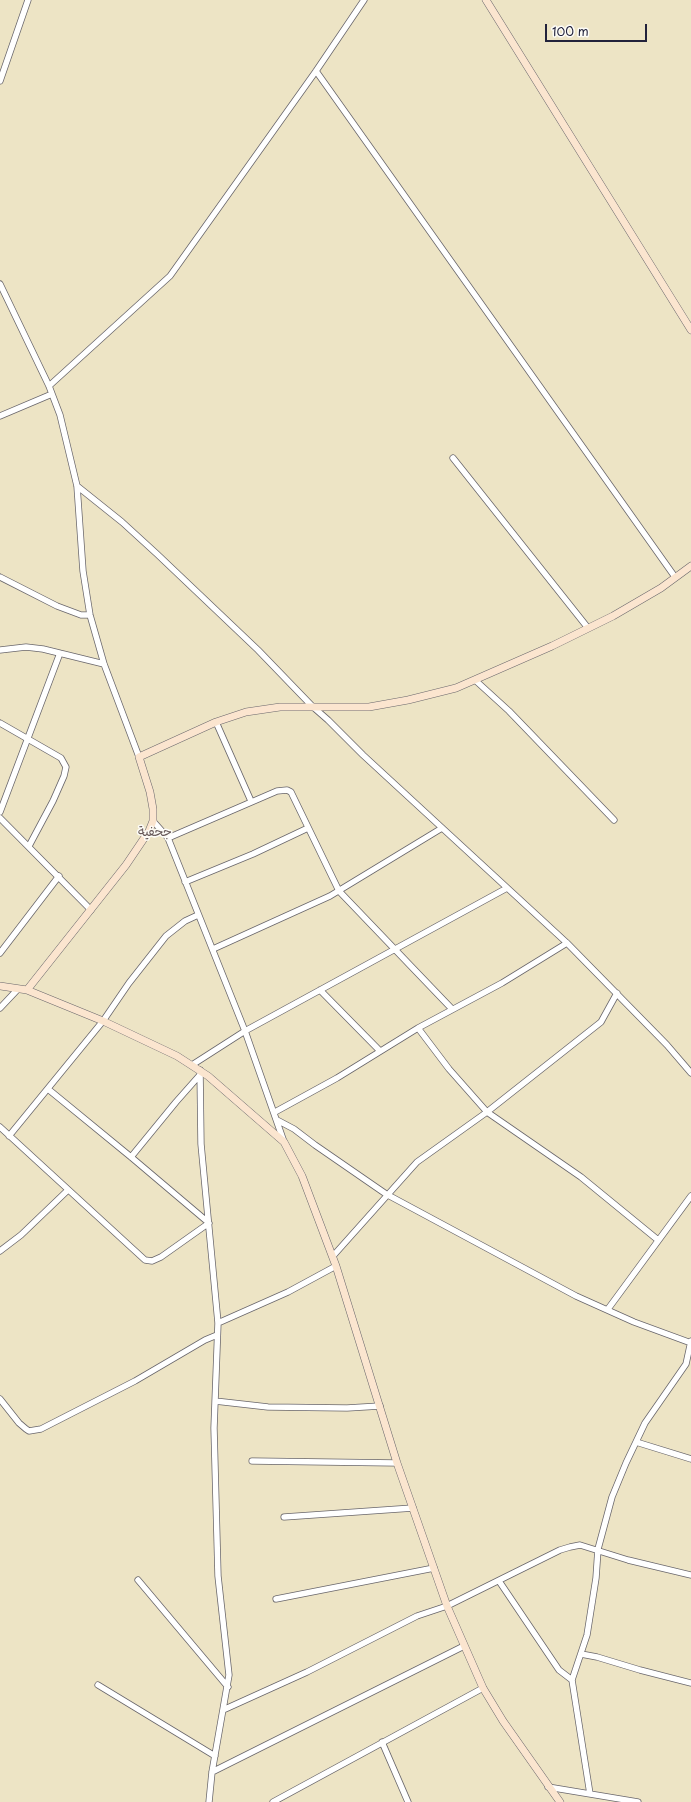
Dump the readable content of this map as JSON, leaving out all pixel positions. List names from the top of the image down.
{
  "districts": ["جحفية"],
  "scale_bar": "100 m"
}
